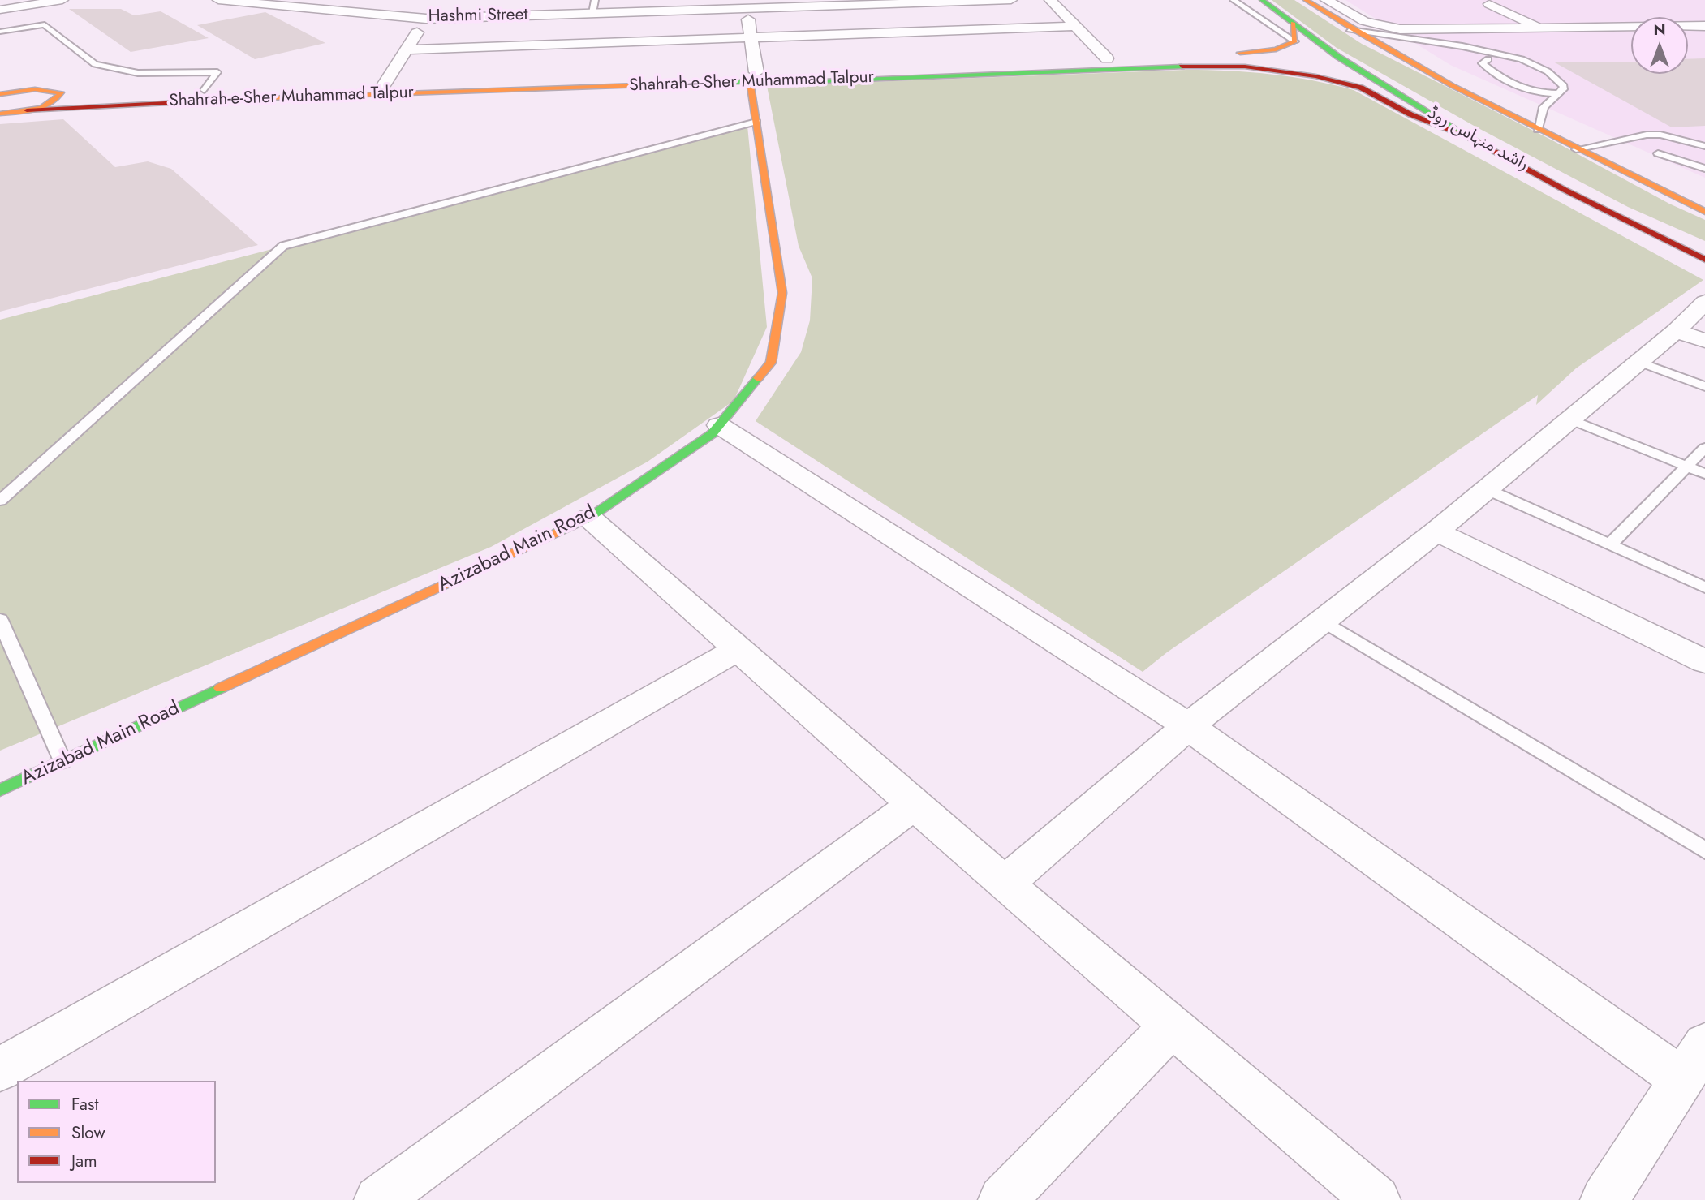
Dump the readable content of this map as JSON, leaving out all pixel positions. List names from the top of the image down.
{
  "streets": {
    "main road": ["Shahrah-e-Sher Muhammad Talpur", "راشد منہاس روڈ", "Azizabad Main Road"],
    "street": ["Hashmi Street"]
  },
  "crossings": [
    ["Shahrah-e-Sher Muhammad Talpur", "راشد منہاس روڈ"],
    ["Shahrah-e-Sher Muhammad Talpur", "Azizabad Main Road"]
  ],
  "legend": ["Fast", "Slow", "Jam"],
  "north": "top"
}
